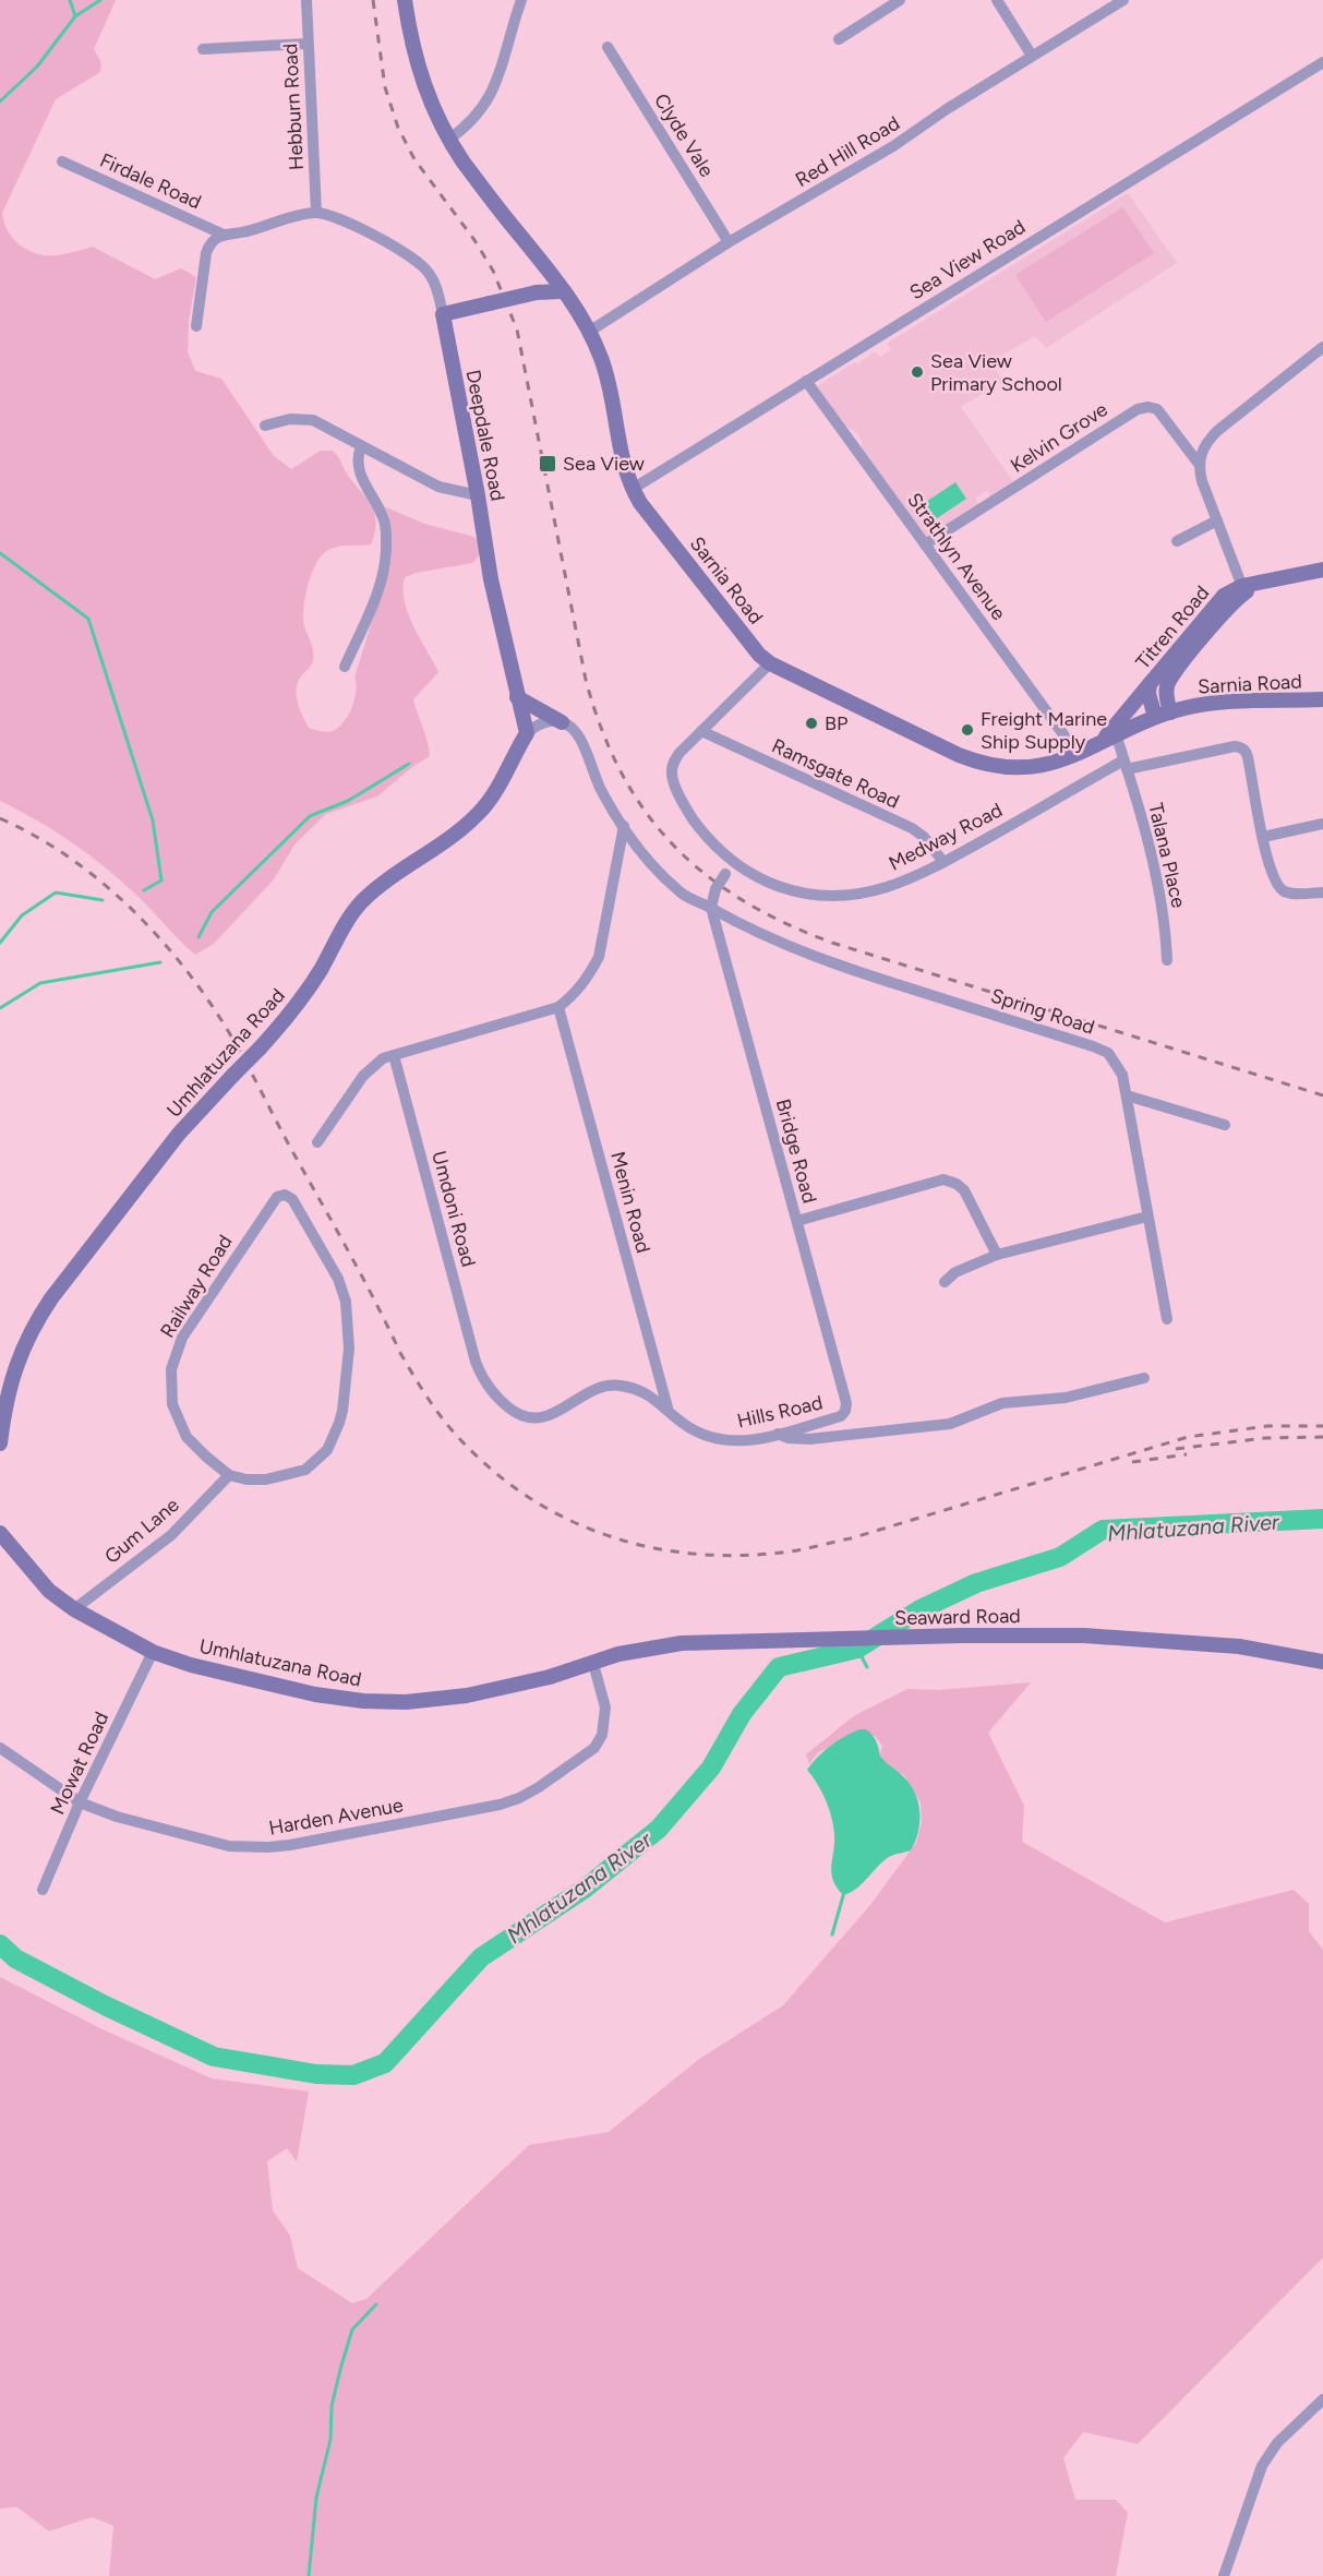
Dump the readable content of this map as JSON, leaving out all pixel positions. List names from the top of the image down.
{
  "streets": {
    "street": [
      "Hebburn Road",
      "Clyde Vale",
      "Red Hill Road",
      "Firdale Road",
      "Sea View Road",
      "Deepdale Road",
      "Kelvin Grove",
      "Strathlyn Avenue",
      "Sarnia Road",
      "Titren Road",
      "Ramsgate Road",
      "Medway Road",
      "Talana Place",
      "Spring Road",
      "Umhlatuzana Road",
      "Bridge Road",
      "Menin Road",
      "Umdoni Road",
      "Railway Road",
      "Hills Road",
      "Gum Lane",
      "Seaward Road",
      "Mowat Road",
      "Harden Avenue"
    ]
  },
  "crossings": [
    ["Hebburn Road", "Deepdale Road"],
    ["Clyde Vale", "Red Hill Road"],
    ["Red Hill Road", "Sarnia Road"],
    ["Sea View Road", "Strathlyn Avenue"],
    ["Sea View Road", "Sarnia Road"],
    ["Deepdale Road", "Umhlatuzana Road"],
    ["Kelvin Grove", "Strathlyn Avenue"],
    ["Strathlyn Avenue", "Sarnia Road"],
    ["Sarnia Road", "Titren Road"],
    ["Sarnia Road", "Medway Road"],
    ["Ramsgate Road", "Medway Road"],
    ["Medway Road", "Talana Place"],
    ["Spring Road", "Bridge Road"],
    ["Umhlatuzana Road", "Gum Lane"],
    ["Umhlatuzana Road", "Seaward Road"],
    ["Umhlatuzana Road", "Mowat Road"],
    ["Umhlatuzana Road", "Harden Avenue"],
    ["Bridge Road", "Hills Road"],
    ["Menin Road", "Hills Road"],
    ["Umdoni Road", "Hills Road"],
    ["Railway Road", "Gum Lane"],
    ["Seaward Road", "Harden Avenue"],
    ["Mowat Road", "Harden Avenue"]
  ],
  "water": ["Mhlatuzana River"],
  "places": {
    "other": ["Sea View Primary School", "BP", "Freight Marine Ship Supply"],
    "transit": ["Sea View"]
  }
}
